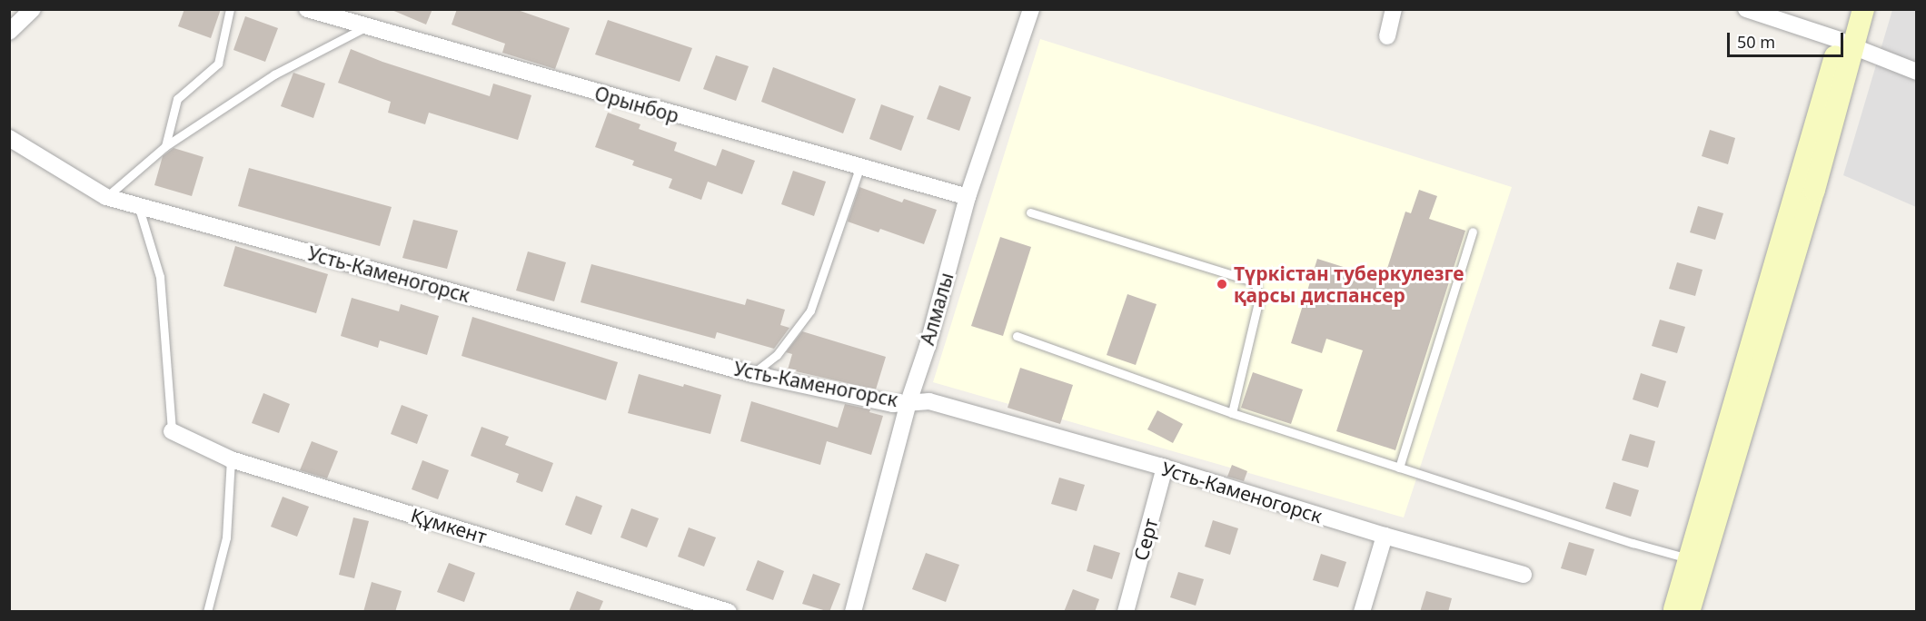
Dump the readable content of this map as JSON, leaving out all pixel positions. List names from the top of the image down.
{
  "streets": {
    "street": [
      "Орынбор",
      "Усть-Каменогорск",
      "Алмалы",
      "Құмкент",
      "Серт"
    ]
  },
  "crossings": [
    ["Орынбор", "Алмалы"],
    ["Усть-Каменогорск", "Алмалы"],
    ["Усть-Каменогорск", "Серт"]
  ],
  "places": ["Түркістан туберкулезге қарсы диспансер"],
  "scale_bar": "50 m"
}
